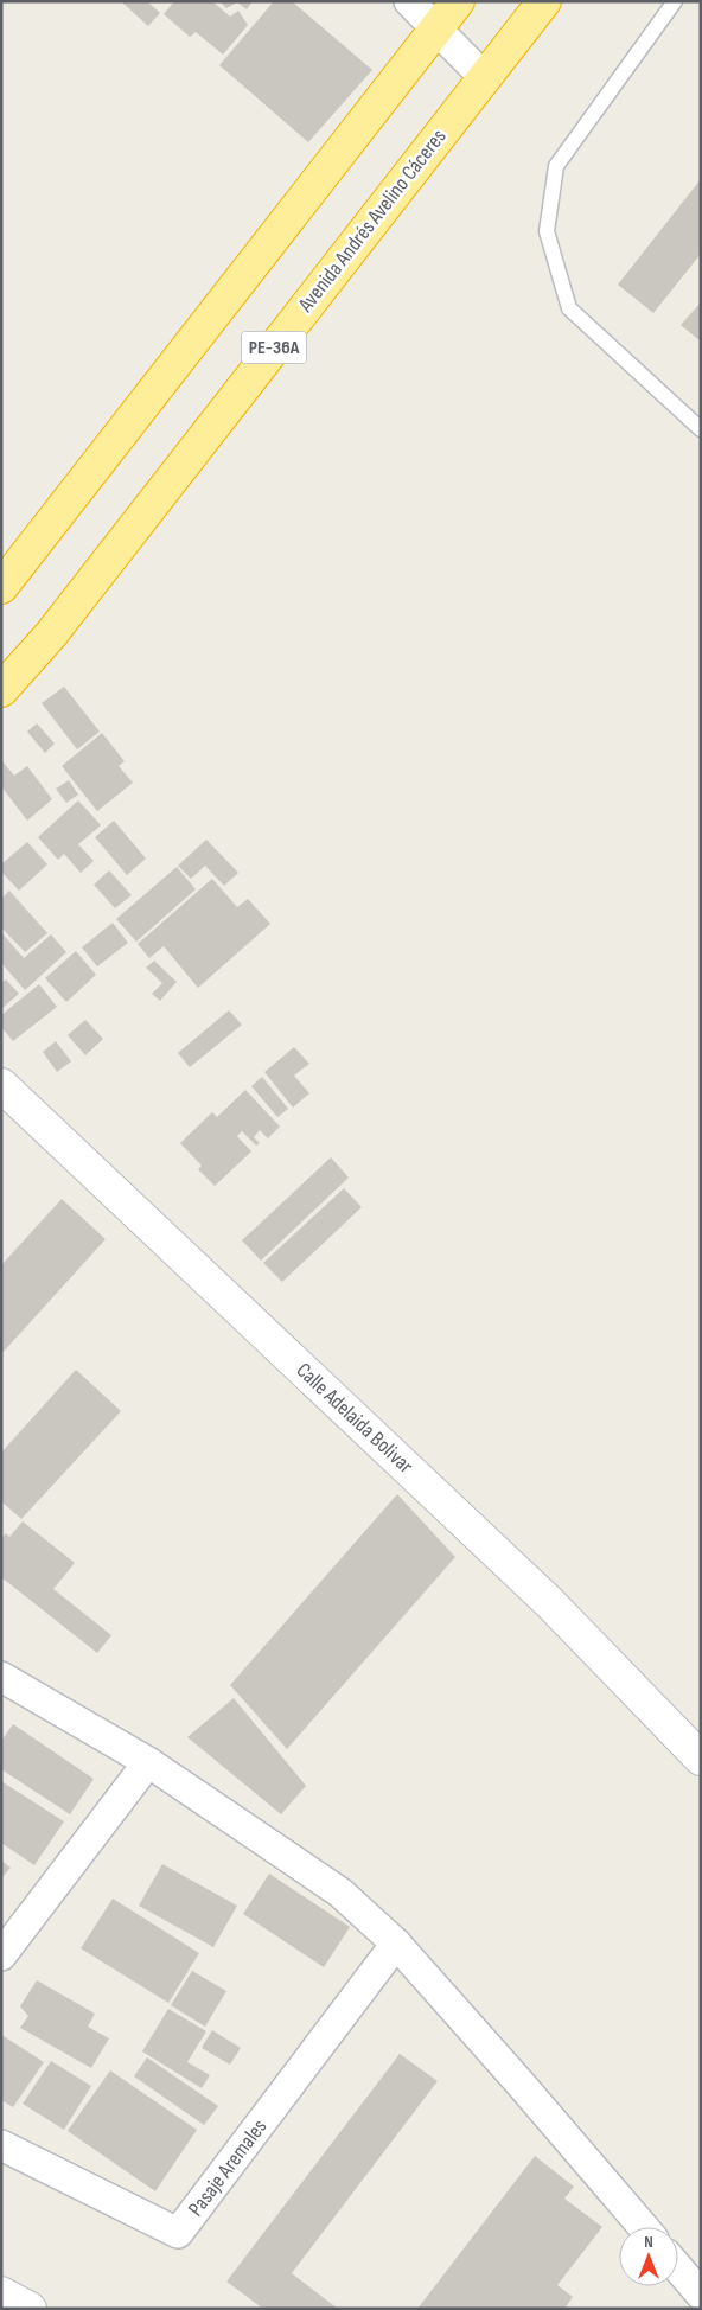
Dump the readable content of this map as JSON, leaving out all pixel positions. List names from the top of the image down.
{
  "streets": {
    "highway": ["Avenida Andrés Avelino Cáceres", "PE-36A"],
    "main road": ["Calle Adelaida Bolivar"],
    "street": ["Pasaje Aremales"]
  },
  "north": "top"
}
